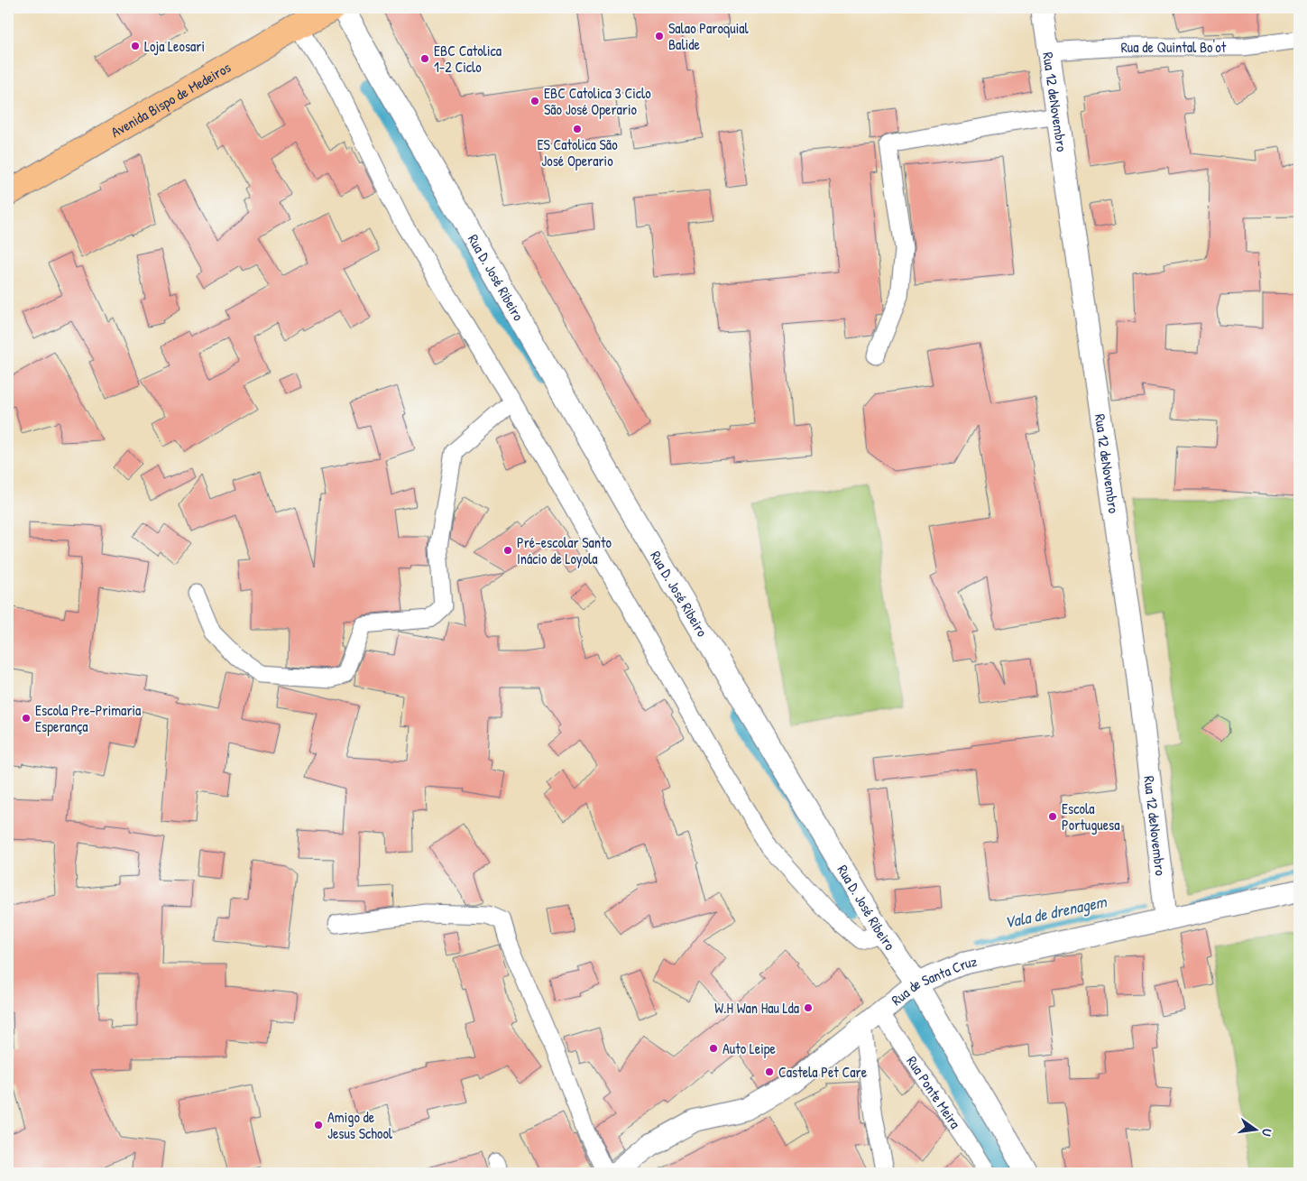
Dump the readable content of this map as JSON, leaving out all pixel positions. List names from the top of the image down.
{
  "streets": {
    "main road": ["Avenida Bispo de Medeiros"],
    "street": [
      "Rua de Quintal Bo'ot",
      "Rua 12 deNovembro",
      "Rua D. José Ribeiro",
      "Rua de Santa Cruz",
      "Rua Ponte Meira"
    ]
  },
  "crossings": [
    ["Rua de Quintal Bo'ot", "Rua 12 deNovembro"],
    ["Rua 12 deNovembro", "Rua de Santa Cruz"],
    ["Rua D. José Ribeiro", "Rua de Santa Cruz"],
    ["Rua de Santa Cruz", "Rua Ponte Meira"]
  ],
  "water": ["Vala de drenagem"],
  "places": [
    "Salao Paroquial Balide",
    "Loja Leosari",
    "EBC Catolica 1-2 Ciclo",
    "EBC Catolica 3 Ciclo São José Operario",
    "ES Catolica São José Operario",
    "Pré-escolar Santo Inácio de Loyola",
    "Escola Pre-Primaria Esperança",
    "Escola Portuguesa",
    "W.H Wan Hau Lda",
    "Auto Leipe",
    "Castela Pet Care",
    "Amigo de Jesus School"
  ],
  "north": "right"
}
